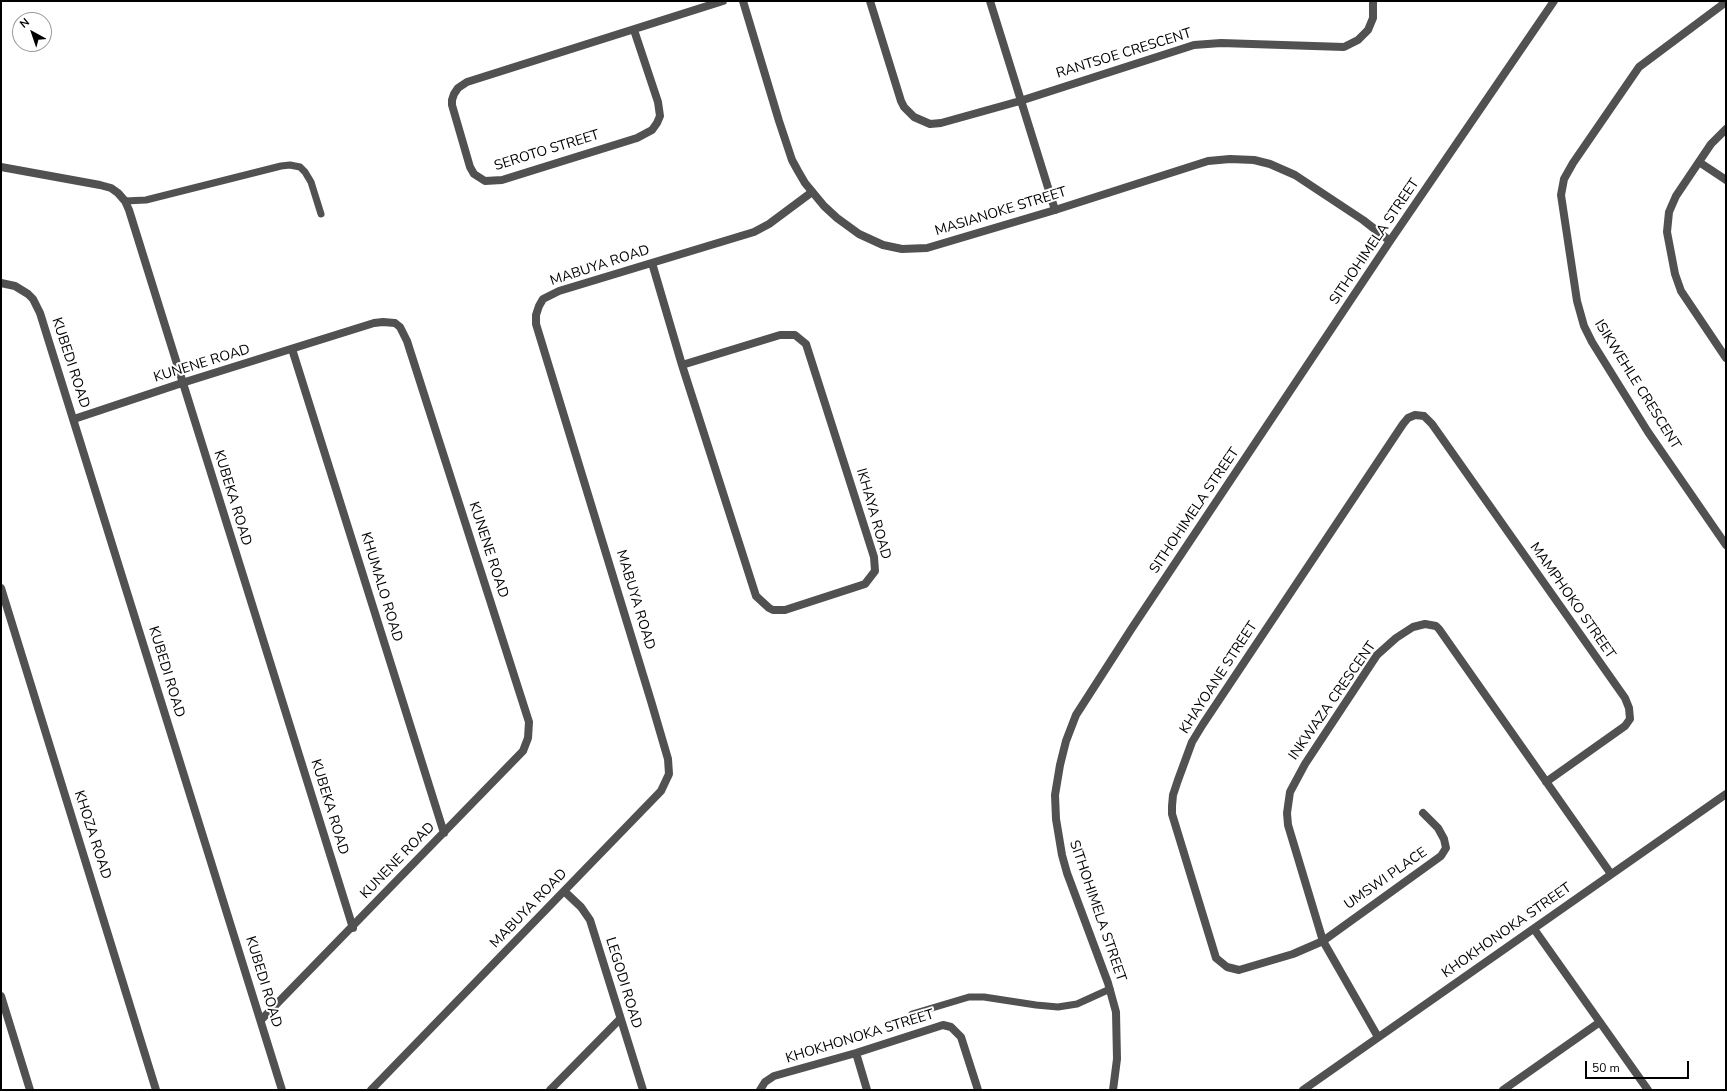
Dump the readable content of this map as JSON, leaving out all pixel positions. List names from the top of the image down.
{
  "streets": {
    "street": [
      "RANTSOE CRESCENT",
      "SEROTO STREET",
      "MASIANOKE STREET",
      "SITHOHIMELA STREET",
      "MABUYA ROAD",
      "KUBEDI ROAD",
      "KUNENE ROAD",
      "ISIKWEHLE CRESCENT",
      "KUBEKA ROAD",
      "IKHAYA ROAD",
      "KHUMALO ROAD",
      "MAMPHOKO STREET",
      "KHAYOANE STREET",
      "INKWAZA CRESCENT",
      "KHOZA ROAD",
      "UMSWI PLACE",
      "KHOKHONOKA STREET",
      "LEGODI ROAD"
    ]
  },
  "crossings": [
    ["MASIANOKE STREET", "SITHOHIMELA STREET"],
    ["MASIANOKE STREET", "MABUYA ROAD"],
    ["MABUYA ROAD", "IKHAYA ROAD"],
    ["MABUYA ROAD", "LEGODI ROAD"],
    ["KUBEDI ROAD", "KUNENE ROAD"],
    ["KUNENE ROAD", "KUBEKA ROAD"],
    ["KUNENE ROAD", "KHUMALO ROAD"],
    ["MAMPHOKO STREET", "KHAYOANE STREET"],
    ["MAMPHOKO STREET", "INKWAZA CRESCENT"],
    ["KHAYOANE STREET", "INKWAZA CRESCENT"],
    ["KHAYOANE STREET", "UMSWI PLACE"],
    ["INKWAZA CRESCENT", "UMSWI PLACE"],
    ["INKWAZA CRESCENT", "KHOKHONOKA STREET"]
  ],
  "scale_bar": "50 m",
  "north": "top left"
}
